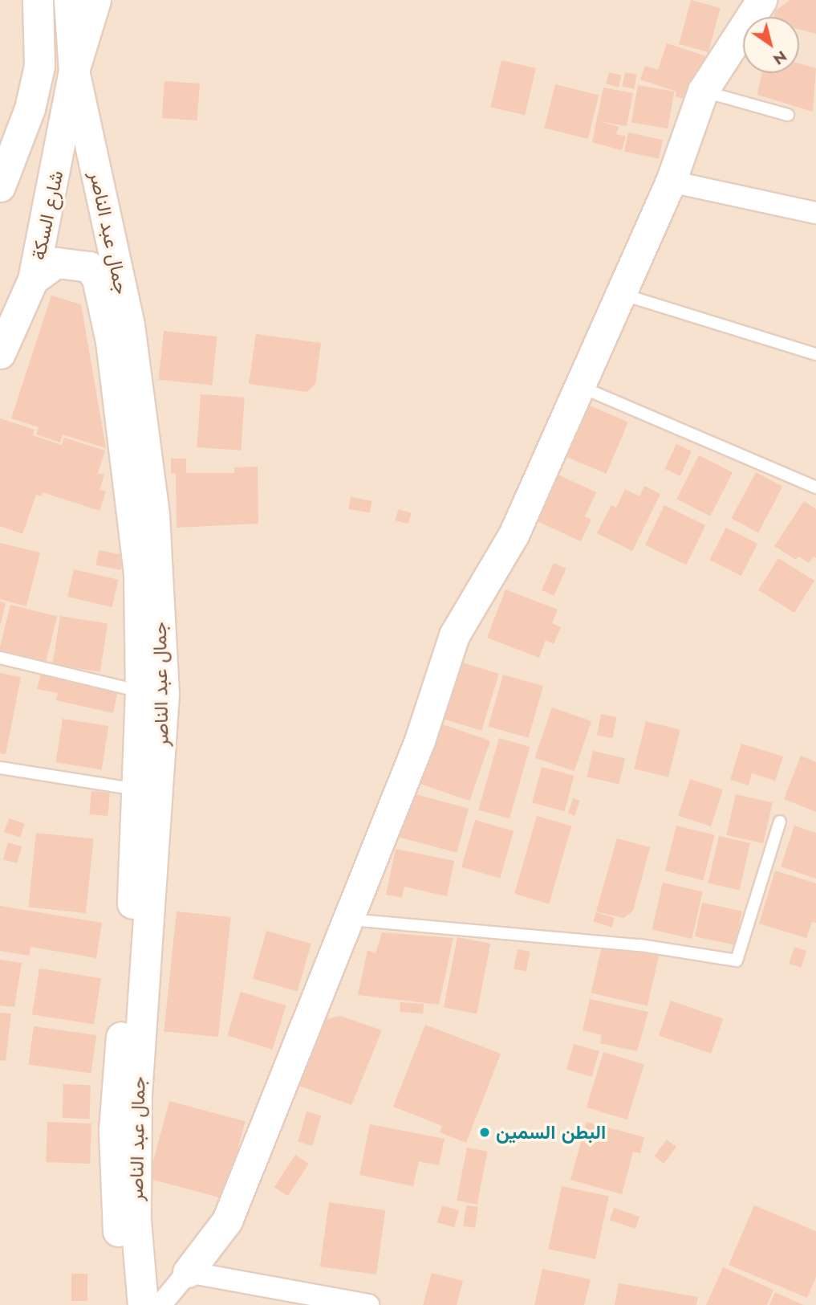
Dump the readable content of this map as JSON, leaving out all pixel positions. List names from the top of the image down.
{
  "streets": {
    "street": ["شارع السكة", "جمال عبد الناصر"]
  },
  "crossings": [
    ["شارع السكة", "جمال عبد الناصر"]
  ],
  "places": ["البطن السمين"],
  "north": "bottom right"
}
